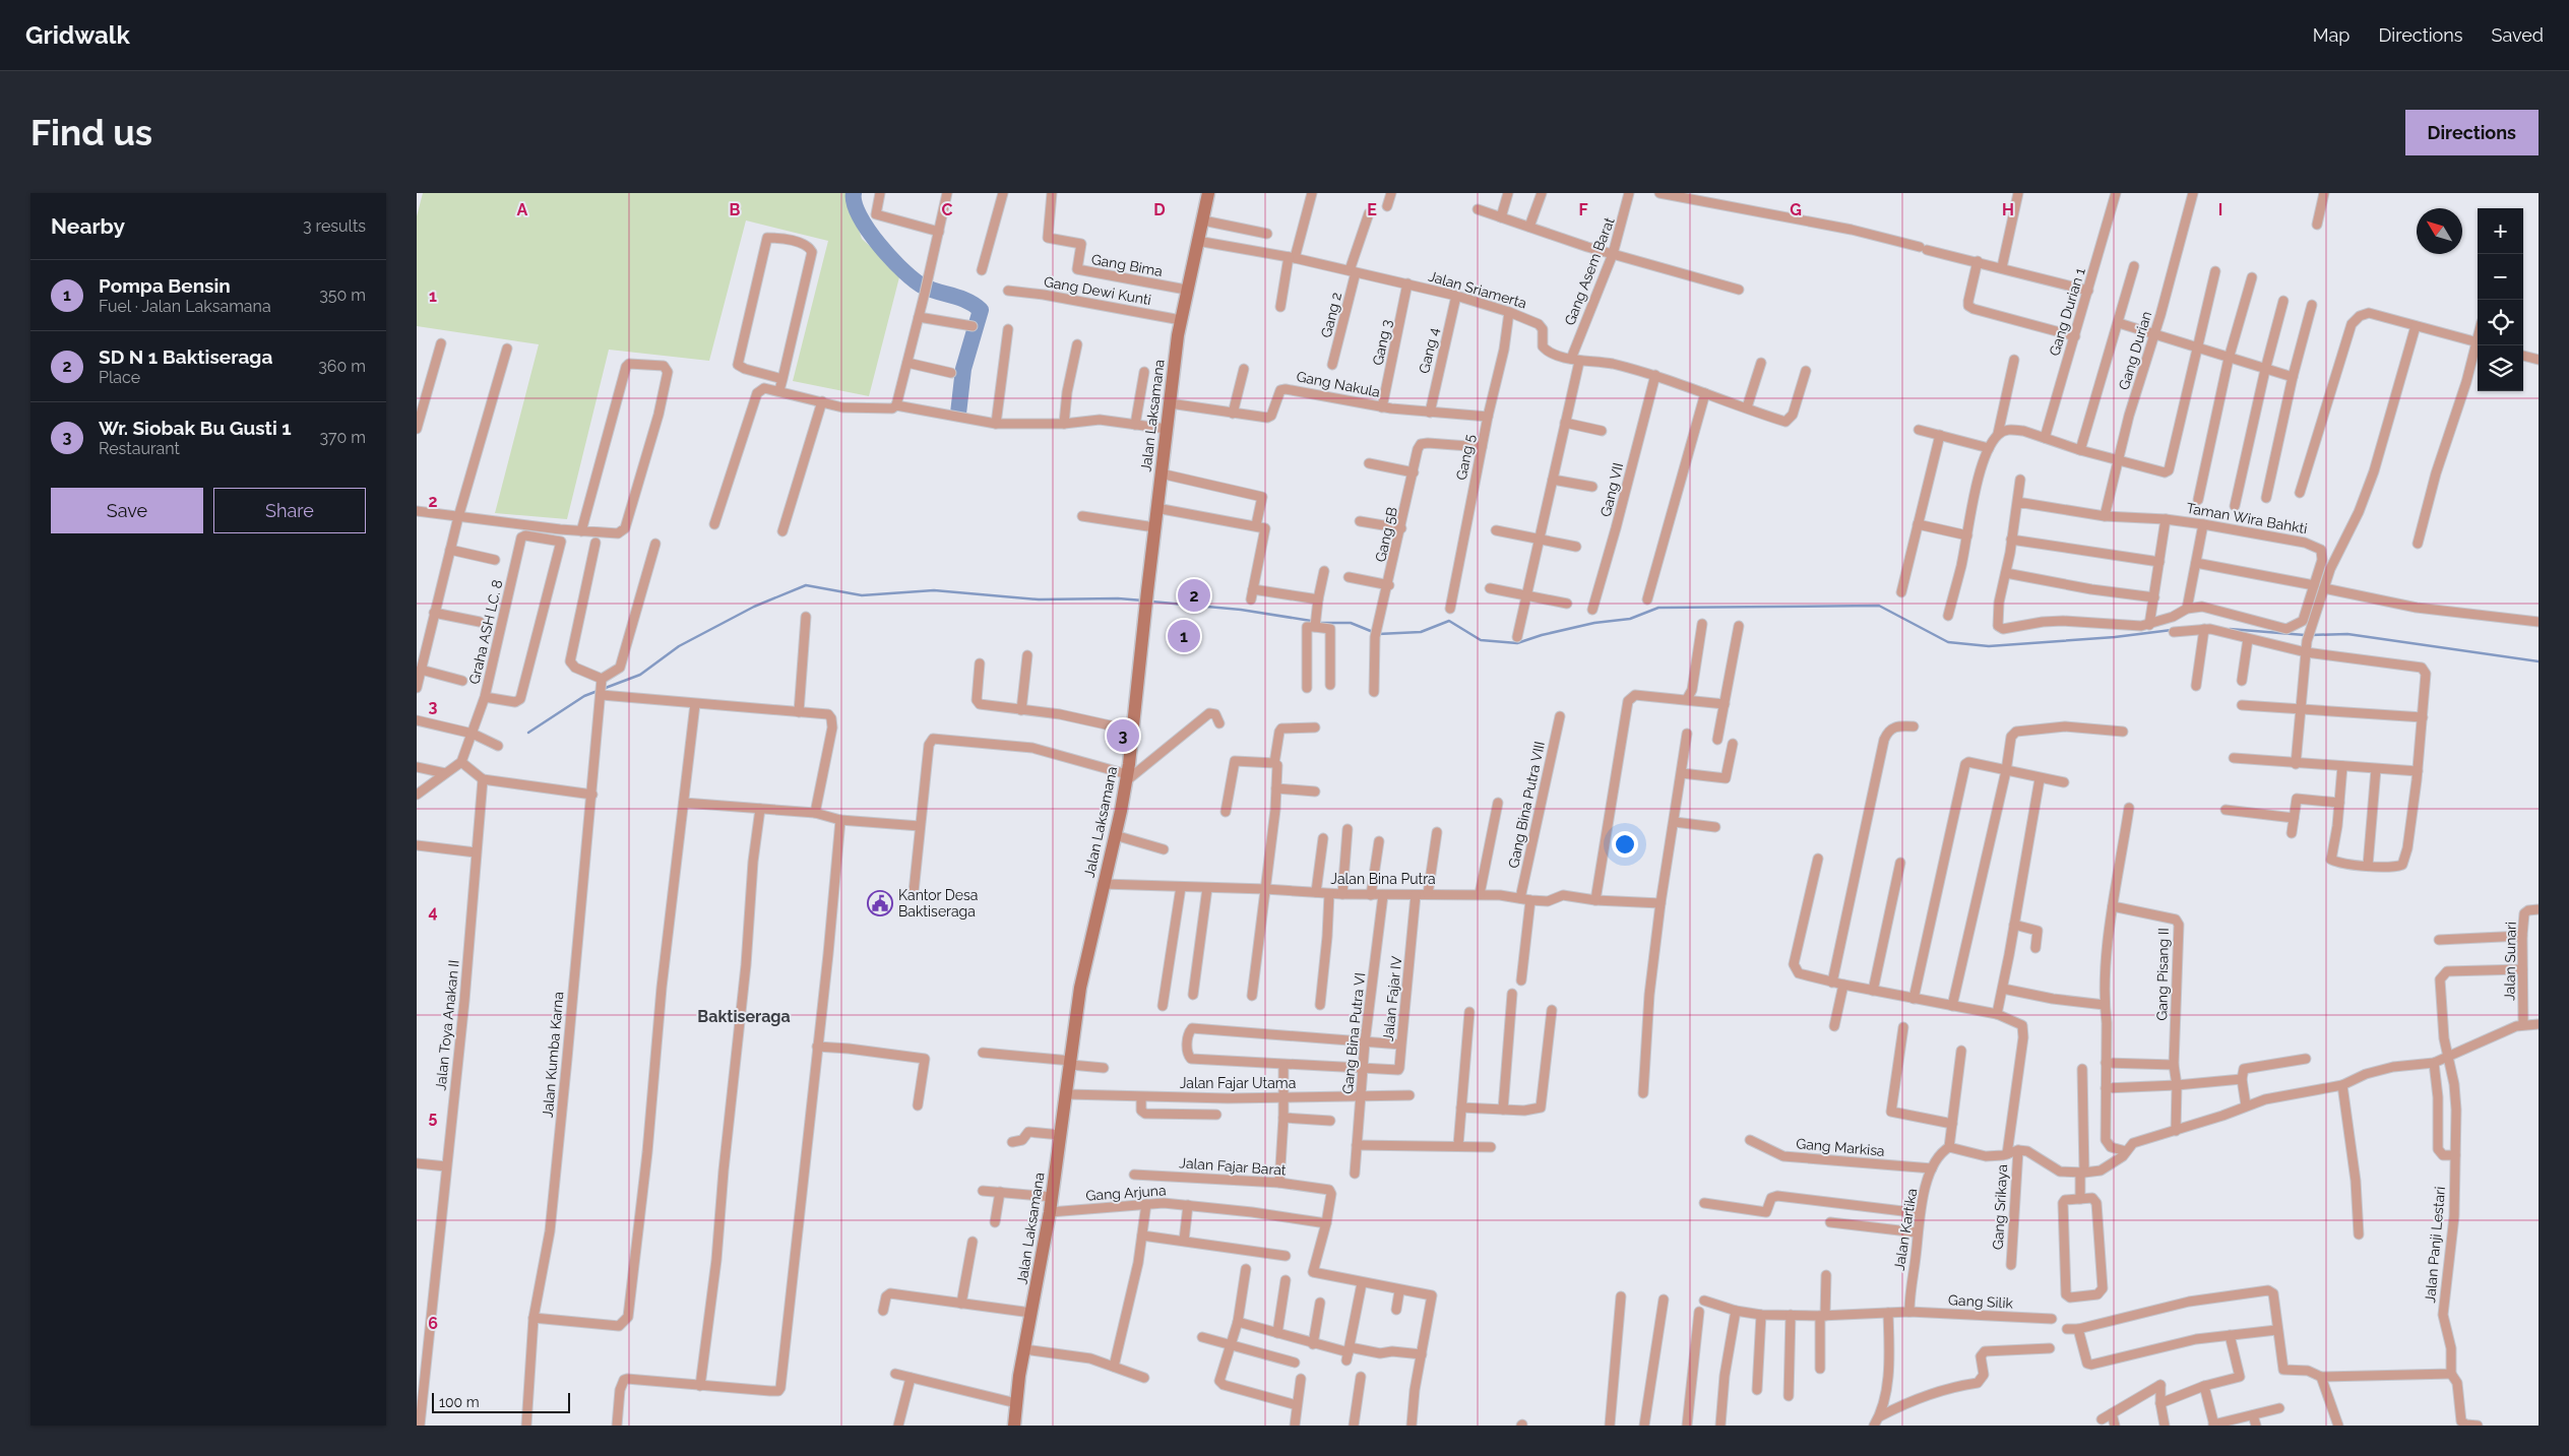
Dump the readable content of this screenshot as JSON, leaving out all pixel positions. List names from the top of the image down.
{
  "streets": {
    "main road": ["Jalan Laksamana"],
    "street": [
      "Gang Bima",
      "Gang Asem Barat",
      "Jalan Sriamerta",
      "Gang Dewi Kunti",
      "Gang Durian 1",
      "Gang 2",
      "Gang 3",
      "Gang 4",
      "Gang Durian",
      "Gang Nakula",
      "Gang 5",
      "Gang VII",
      "Taman Wira Bahkti",
      "Gang 5B",
      "Graha ASH LC. 8",
      "Gang Bina Putra VIII",
      "Jalan Bina Putra",
      "Jalan Sunari",
      "Gang Pisang II",
      "Jalan Fajar IV",
      "Jalan Toya Anakan II",
      "Gang Bina Putra VI",
      "Jalan Kumba Karna",
      "Jalan Fajar Utama",
      "Gang Markisa",
      "Jalan Fajar Barat",
      "Gang Arjuna",
      "Gang Srikaya",
      "Jalan Kartika",
      "Jalan Panji Lestari",
      "Gang Silik"
    ]
  },
  "crossings": [
    ["Gang Bima", "Jalan Laksamana"],
    ["Gang Asem Barat", "Jalan Sriamerta"],
    ["Jalan Sriamerta", "Gang 2"],
    ["Jalan Sriamerta", "Gang 3"],
    ["Jalan Sriamerta", "Gang 4"],
    ["Jalan Sriamerta", "Jalan Laksamana"],
    ["Jalan Sriamerta", "Gang 5"],
    ["Jalan Sriamerta", "Gang VII"],
    ["Gang Dewi Kunti", "Jalan Laksamana"],
    ["Gang 3", "Gang Nakula"],
    ["Gang 4", "Gang Nakula"],
    ["Gang Durian", "Taman Wira Bahkti"],
    ["Gang Nakula", "Jalan Laksamana"],
    ["Gang Nakula", "Gang 5"],
    ["Jalan Laksamana", "Jalan Bina Putra"],
    ["Jalan Laksamana", "Jalan Fajar Utama"],
    ["Jalan Laksamana", "Gang Arjuna"],
    ["Gang 5", "Gang 5B"],
    ["Gang Bina Putra VIII", "Jalan Bina Putra"],
    ["Jalan Bina Putra", "Jalan Fajar IV"],
    ["Jalan Bina Putra", "Gang Bina Putra VI"],
    ["Jalan Sunari", "Jalan Panji Lestari"],
    ["Jalan Fajar IV", "Gang Bina Putra VI"],
    ["Gang Bina Putra VI", "Jalan Fajar Utama"],
    ["Gang Markisa", "Jalan Kartika"],
    ["Jalan Fajar Barat", "Gang Arjuna"],
    ["Jalan Kartika", "Gang Silik"]
  ],
  "districts": ["Baktiseraga"],
  "places": {
    "public building": ["Kantor Desa Baktiseraga"]
  },
  "scale_bar": "100 m",
  "north": "top left",
  "page": {
    "header": "Gridwalk",
    "nav": ["Map", "Directions", "Saved"],
    "buttons": [
      "Directions",
      ["Save", "Share"]
    ],
    "title": "Find us",
    "heading": ["Nearby", "3 results"],
    "map_buttons": ["+", "−"],
    "list": [
      {
        "mark": "1",
        "name": "Pompa Bensin",
        "note": "Fuel · Jalan Laksamana",
        "value": "350 m"
      },
      {
        "mark": "2",
        "name": "SD N 1 Baktiseraga",
        "note": "Place",
        "value": "360 m"
      },
      {
        "mark": "3",
        "name": "Wr. Siobak Bu Gusti 1",
        "note": "Restaurant",
        "value": "370 m"
      }
    ],
    "pins": ["2", "1", "3"],
    "scale": "100 m"
  },
  "grid": {
    "columns": [
      "A",
      "B",
      "C",
      "D",
      "E",
      "F",
      "G",
      "H",
      "I"
    ],
    "rows": [
      "1",
      "2",
      "3",
      "4",
      "5",
      "6"
    ]
  }
}
